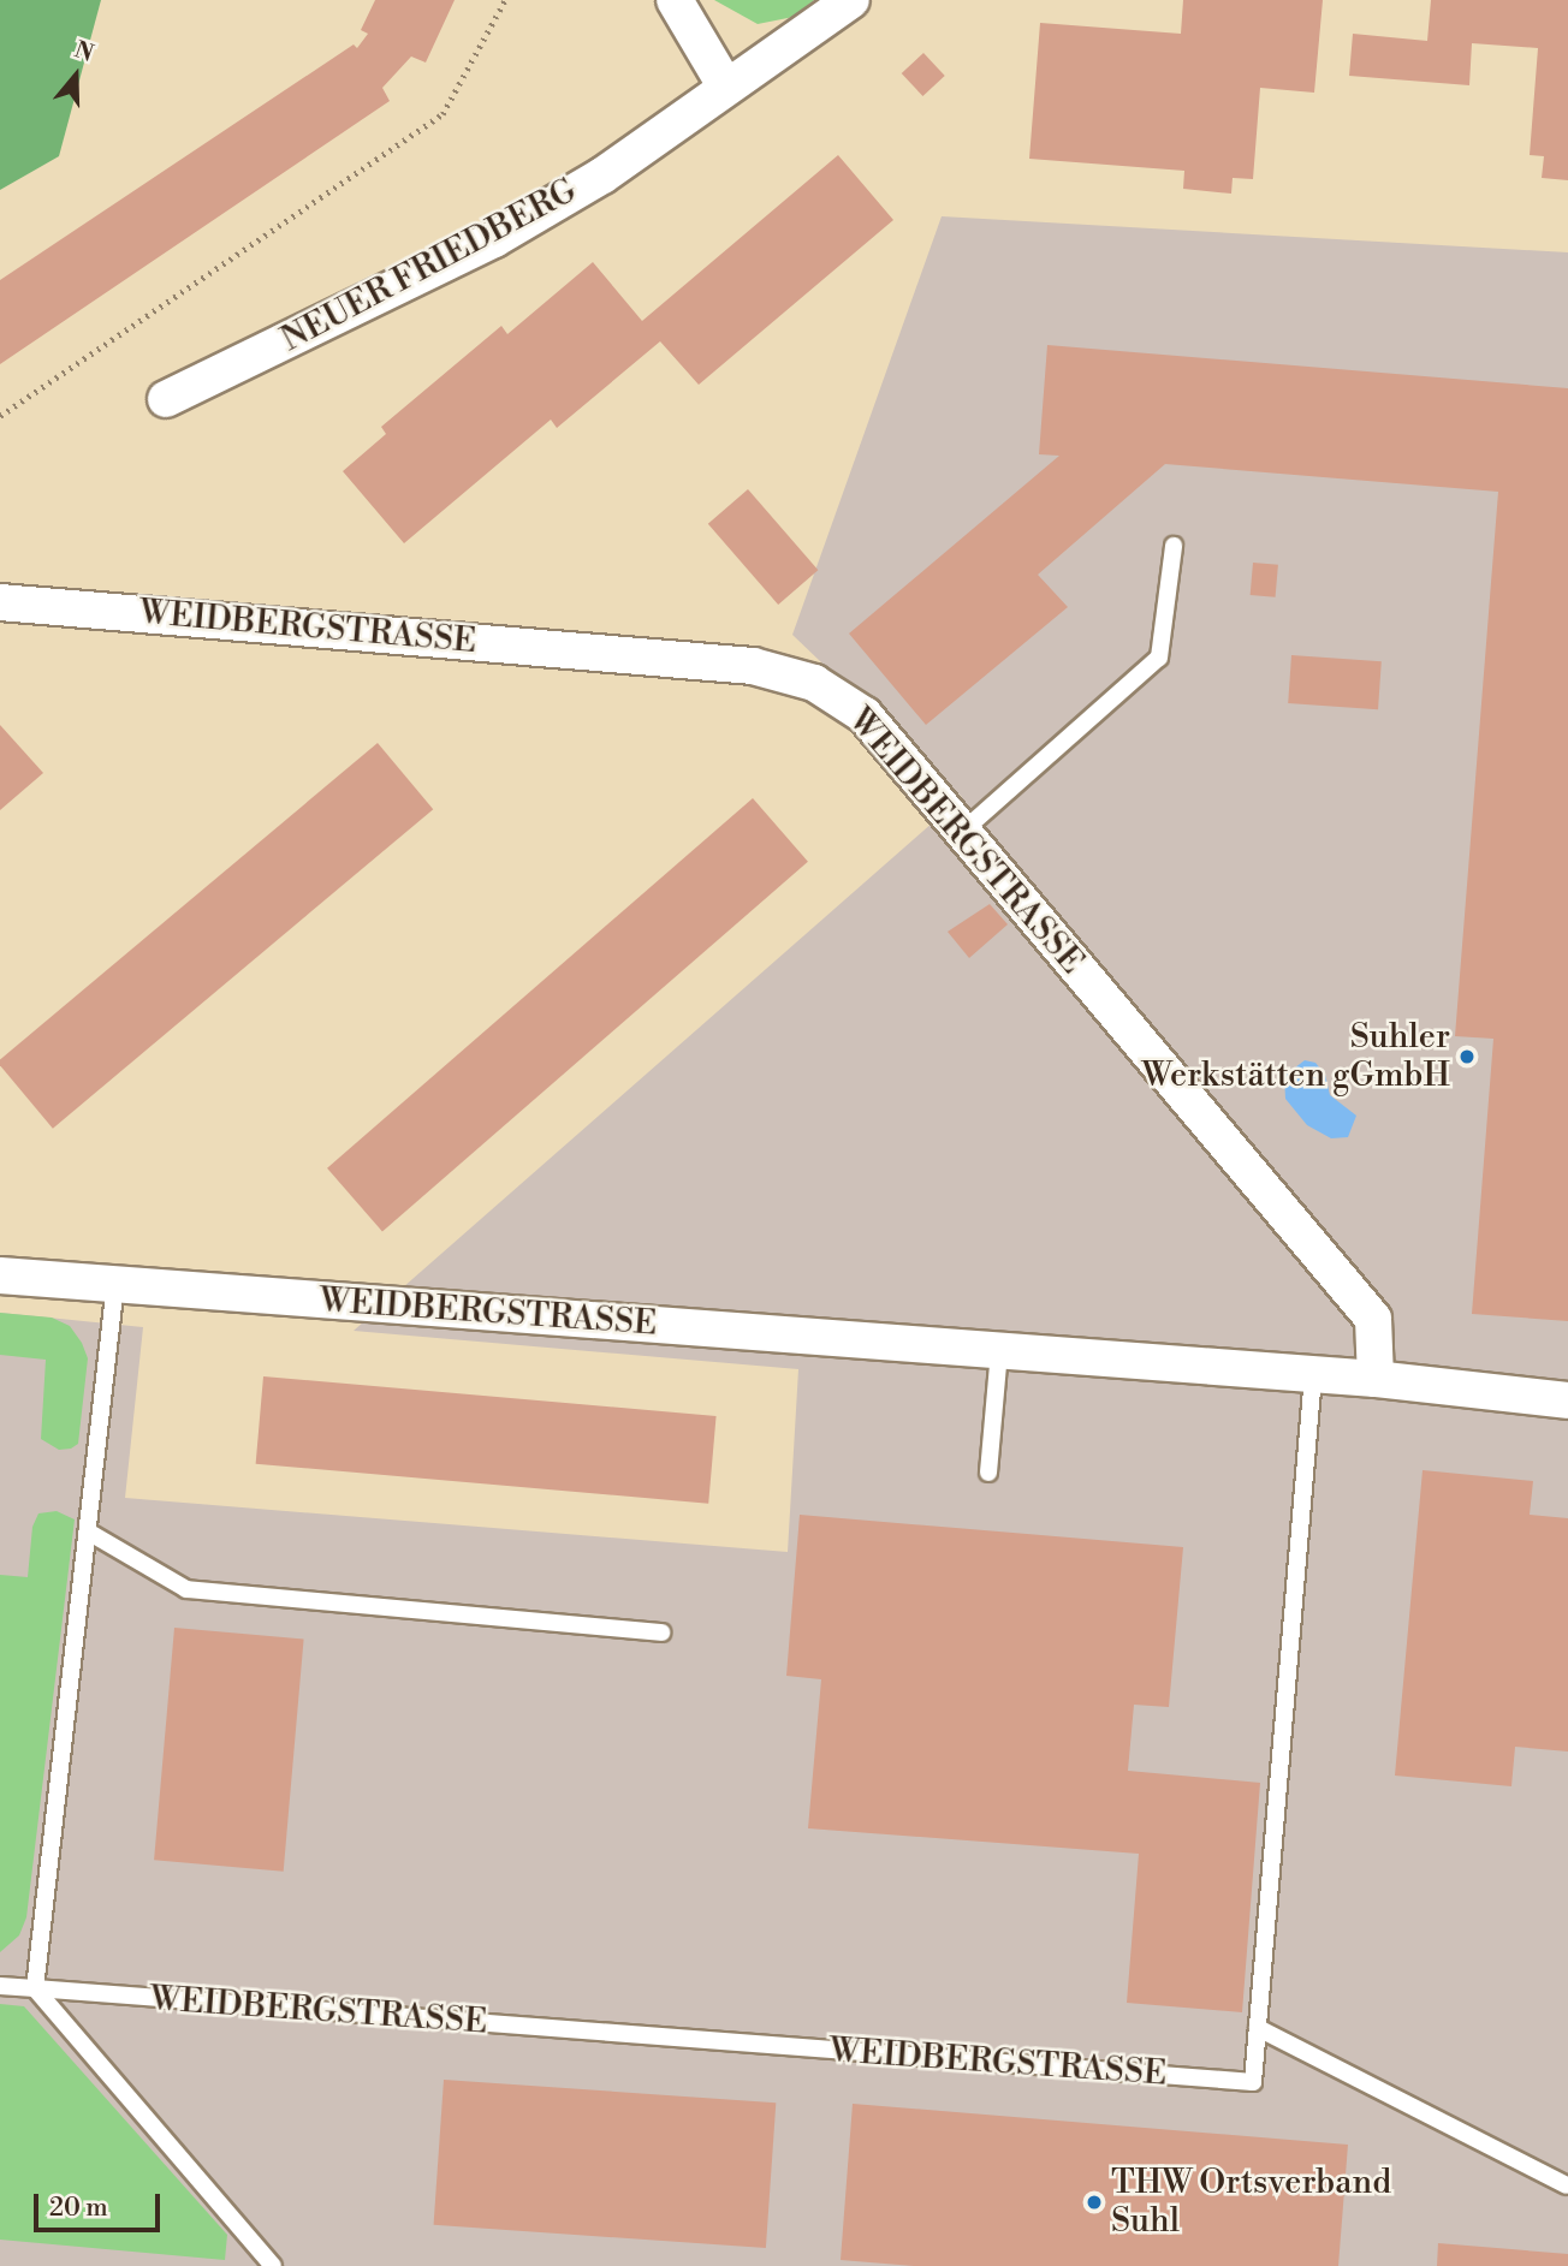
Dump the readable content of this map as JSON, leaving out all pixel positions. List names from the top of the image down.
{
  "streets": {
    "street": ["NEUER FRIEDBERG", "WEIDBERGSTRASSE"]
  },
  "places": ["Suhler Werkstätten gGmbH", "THW Ortsverband Suhl"],
  "scale_bar": "20 m",
  "north": "top"
}
